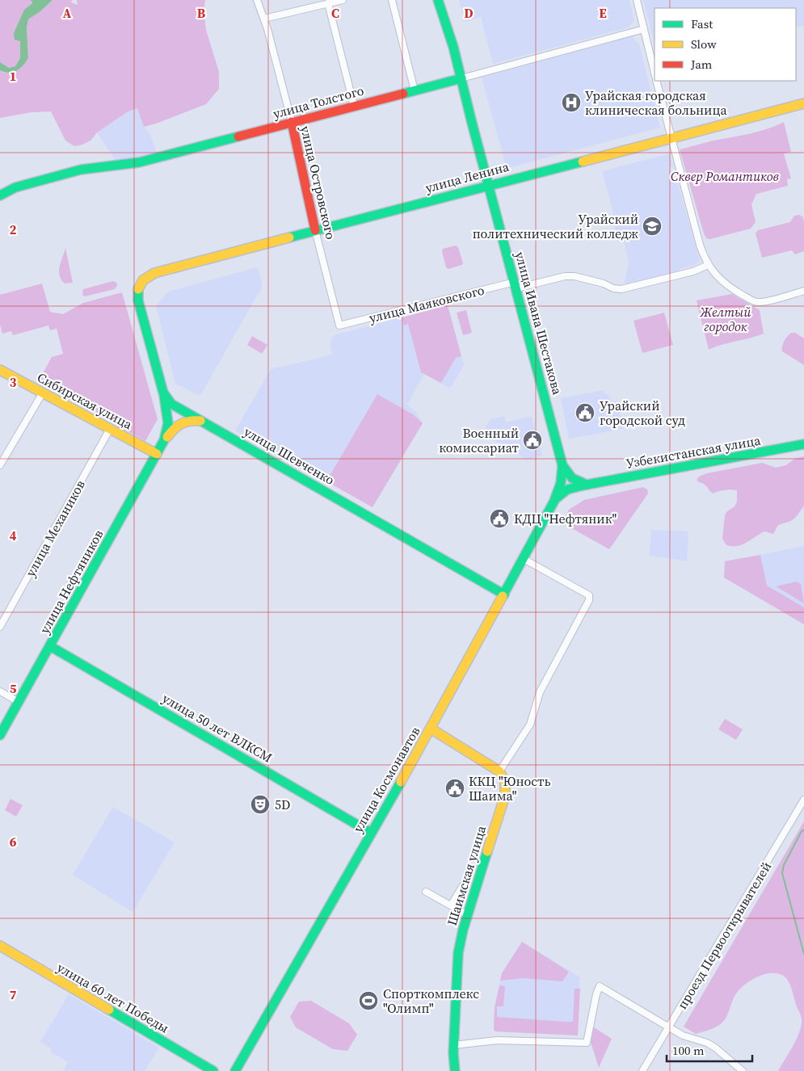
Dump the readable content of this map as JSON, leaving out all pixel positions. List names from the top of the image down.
{
  "streets": {
    "main road": [
      "улица Толстого",
      "улица Ленина",
      "улица Островского",
      "улица Ивана Шестакова",
      "Сибирская улица",
      "Узбекистанская улица",
      "улица Шевченко",
      "улица Нефтяников",
      "улица 50 лет ВЛКСМ",
      "улица Космонавтов",
      "Шаимская улица",
      "улица 60 лет Победы"
    ],
    "street": ["улица Маяковского", "улица Механиков", "проезд Первооткрывателей"]
  },
  "crossings": [
    ["улица Толстого", "улица Островского"],
    ["улица Толстого", "улица Ивана Шестакова"],
    ["улица Ленина", "улица Островского"],
    ["улица Ленина", "улица Ивана Шестакова"],
    ["улица Ленина", "улица Шевченко"],
    ["улица Островского", "улица Маяковского"],
    ["улица Маяковского", "улица Ивана Шестакова"],
    ["улица Ивана Шестакова", "улица Космонавтов"],
    ["Сибирская улица", "улица Механиков"],
    ["Сибирская улица", "улица Нефтяников"],
    ["Узбекистанская улица", "улица Космонавтов"],
    ["улица Шевченко", "улица Нефтяников"],
    ["улица Шевченко", "улица Космонавтов"],
    ["улица Нефтяников", "улица 50 лет ВЛКСМ"],
    ["улица 50 лет ВЛКСМ", "улица Космонавтов"]
  ],
  "parks": ["Сквер Романтиков", "Желтый городок"],
  "places": {
    "hospital": ["Урайская городская клиническая больница"],
    "school or university": ["Урайский политехнический колледж"],
    "public building": [
      "Урайский городской суд",
      "Военный комиссариат",
      "КДЦ \"Нефтяник\"",
      "ККЦ \"Юность Шаима\""
    ],
    "theatre": ["5D"],
    "sports": ["Спорткомплекс \"Олимп\""]
  },
  "legend": ["Fast", "Slow", "Jam"],
  "scale_bar": "100 m",
  "grid": {
    "columns": [
      "A",
      "B",
      "C",
      "D",
      "E"
    ],
    "rows": [
      "1",
      "2",
      "3",
      "4",
      "5",
      "6",
      "7"
    ]
  }
}
